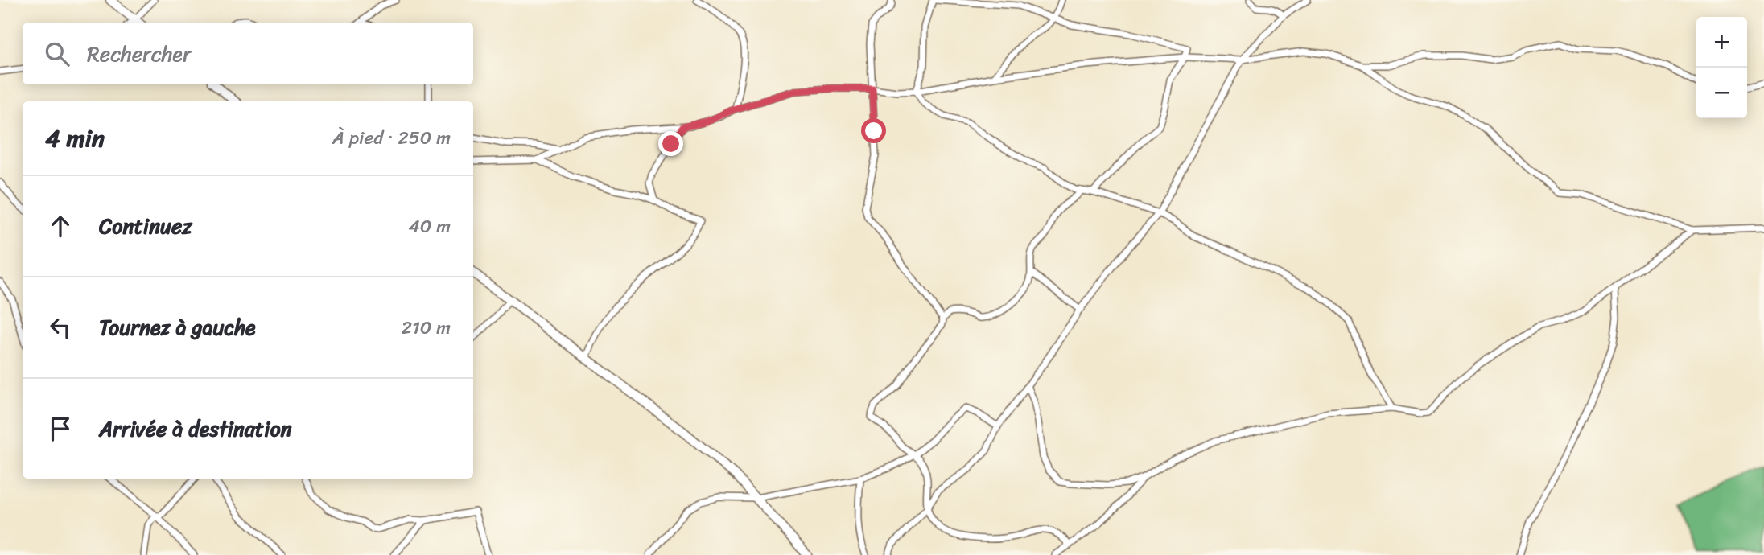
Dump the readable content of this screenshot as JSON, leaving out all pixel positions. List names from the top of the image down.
{
  "page": {
    "map_buttons": ["+", "−"],
    "search": "Rechercher",
    "heading": ["4 min", "À pied · 250 m"],
    "list": [
      ["Continuez", "40 m"],
      ["Tournez à gauche", "210 m"],
      "Arrivée à destination"
    ]
  }
}
